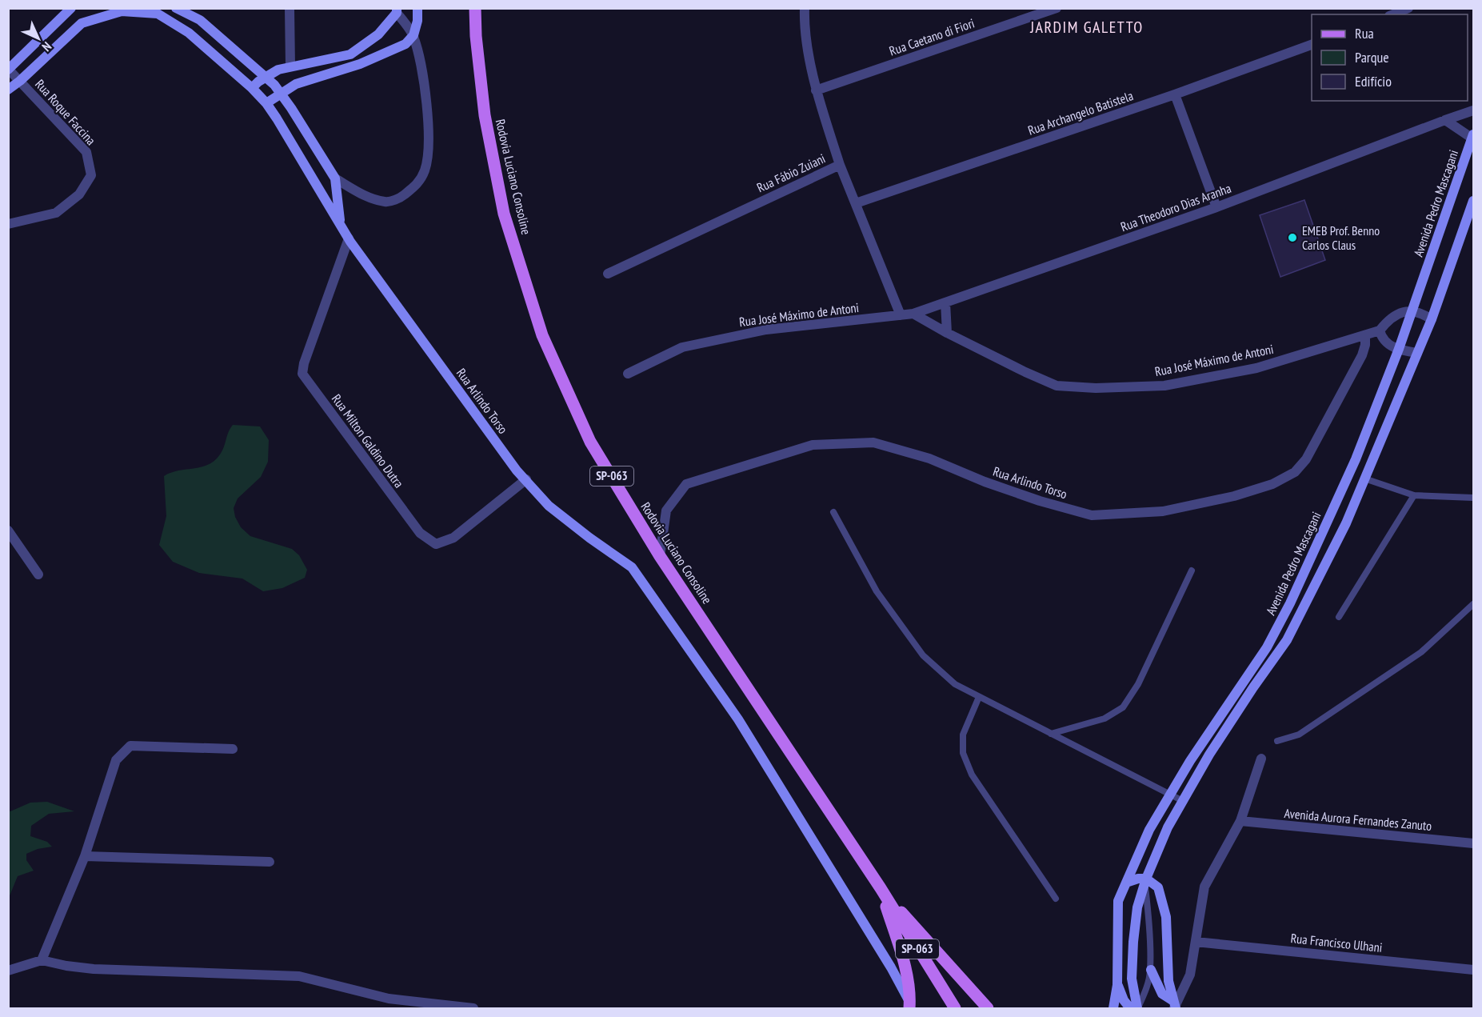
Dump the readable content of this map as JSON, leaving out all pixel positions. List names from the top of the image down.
{
  "streets": {
    "main road": [
      "Rodovia Luciano Consoline",
      "Avenida Pedro Mascagani",
      "Rua Arlindo Torso",
      "SP-063"
    ],
    "street": [
      "Rua Caetano di Fiori",
      "Rua Roque Faccina",
      "Rua Archangelo Batistela",
      "Rua Fábio Zuiani",
      "Rua Theodoro Dias Aranha",
      "Rua José Máximo de Antoni",
      "Rua Milton Galdino Dutra",
      "Avenida Aurora Fernandes Zanuto",
      "Rua Francisco Ulhani"
    ]
  },
  "crossings": [
    ["Rua Caetano di Fiori", "Rua Fábio Zuiani"],
    ["Rua Roque Faccina", "Rua Arlindo Torso"],
    ["Rodovia Luciano Consoline", "Rua Arlindo Torso"],
    ["Avenida Pedro Mascagani", "Rua José Máximo de Antoni"],
    ["Rua Theodoro Dias Aranha", "Rua José Máximo de Antoni"],
    ["Rua José Máximo de Antoni", "Rua Arlindo Torso"],
    ["Rua Arlindo Torso", "Rua Milton Galdino Dutra"]
  ],
  "districts": ["JARDIM GALETTO"],
  "places": ["EMEB Prof. Benno Carlos Claus"],
  "legend": ["Rua", "Parque", "Edifício"],
  "north": "bottom right"
}
